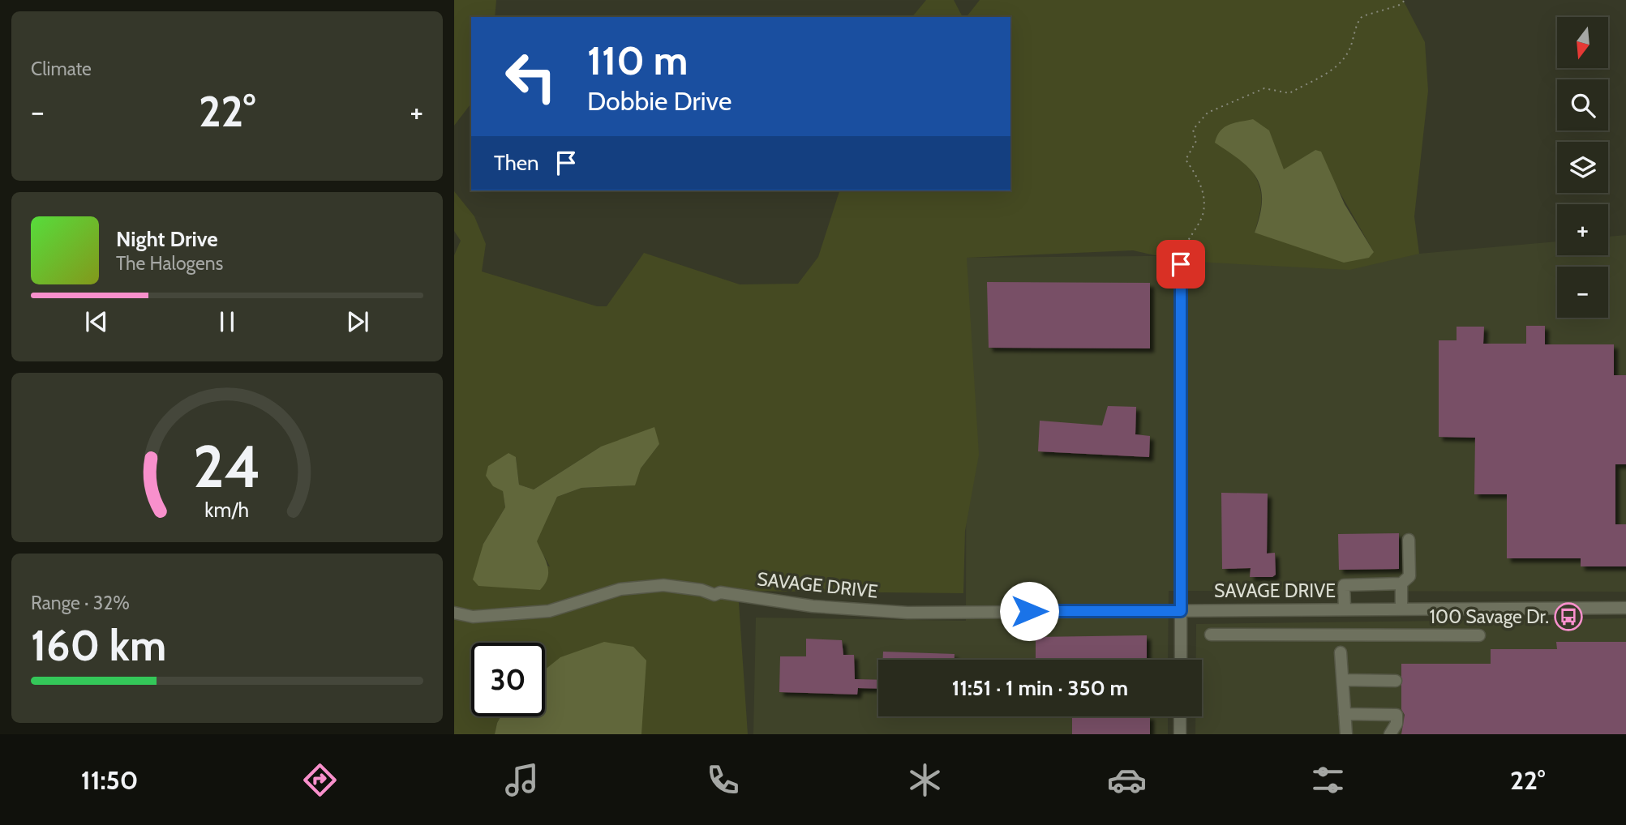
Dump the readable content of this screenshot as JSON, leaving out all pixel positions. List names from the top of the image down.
{
  "streets": {
    "street": ["SAVAGE DRIVE"]
  },
  "places": {
    "bus stop": ["100 Savage Dr."]
  },
  "north": "bottom",
  "page": {
    "tile": [
      "Climate",
      ["Range · 32%", "160 km"]
    ],
    "map_buttons": ["+", "−"],
    "turn": ["110 m", "Dobbie Drive"],
    "heat": ["−", "22°", "+"],
    "then": "Then",
    "song": ["Night Drive", "The Halogens"],
    "limit": "30",
    "trip": "11:51 · 1 min · 350 m",
    "tabs": ["11:50", "22°"],
    "gauge": ["24", "km/h"]
  }
}
